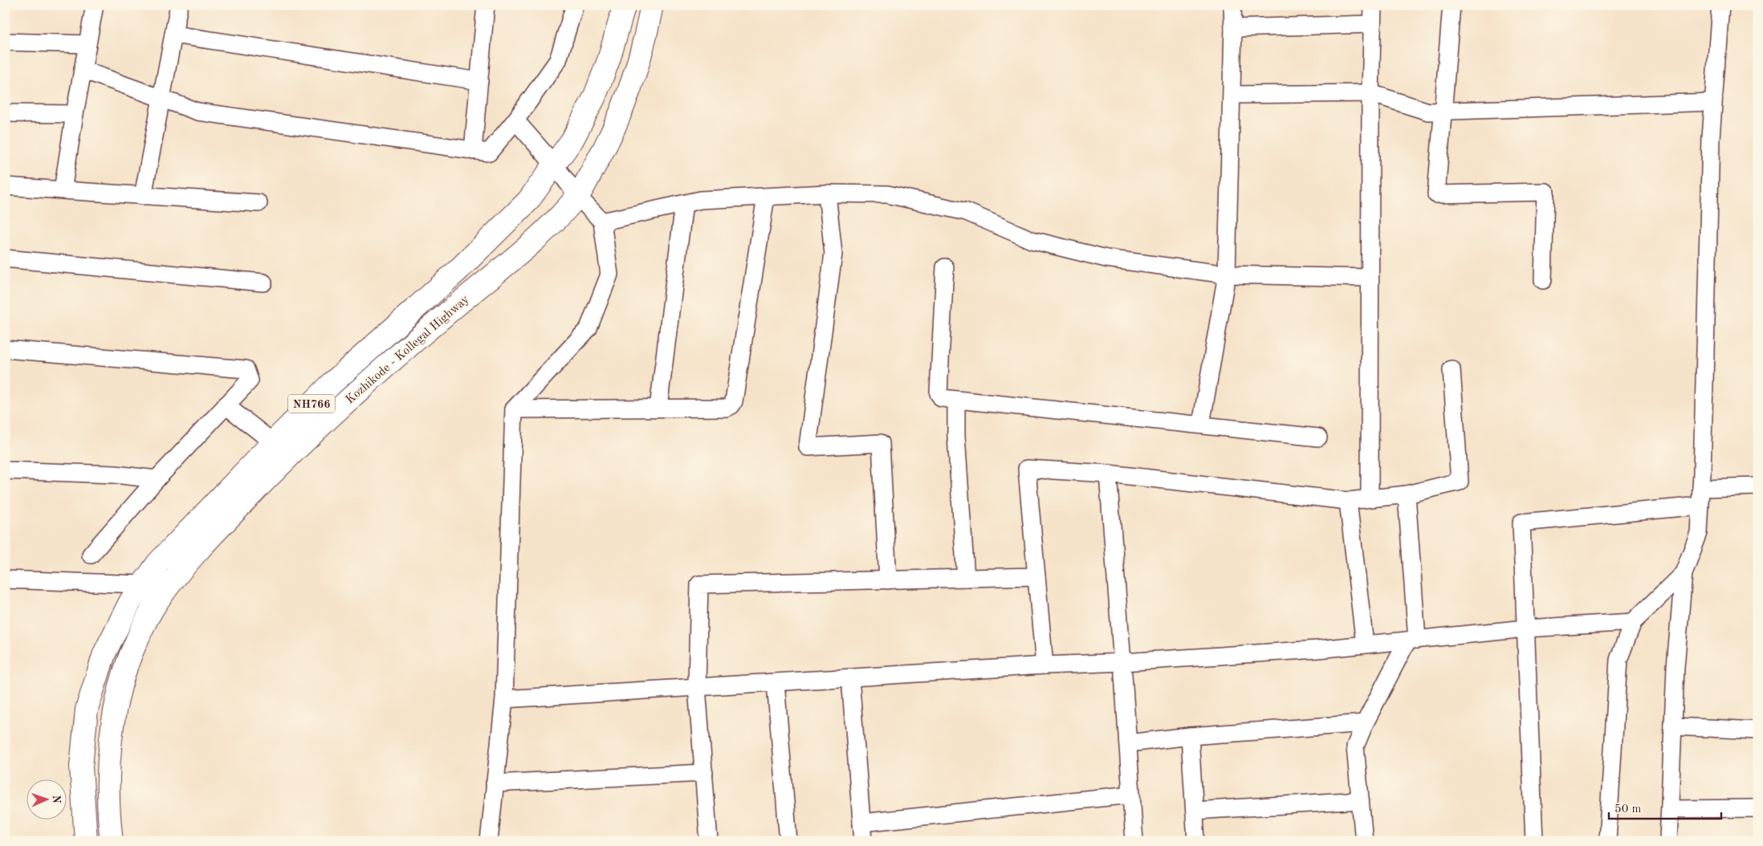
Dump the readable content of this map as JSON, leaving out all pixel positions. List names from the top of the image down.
{
  "streets": {
    "highway": ["Kozhikode - Kollegal Highway", "NH766"]
  },
  "scale_bar": "50 m",
  "north": "right"
}
